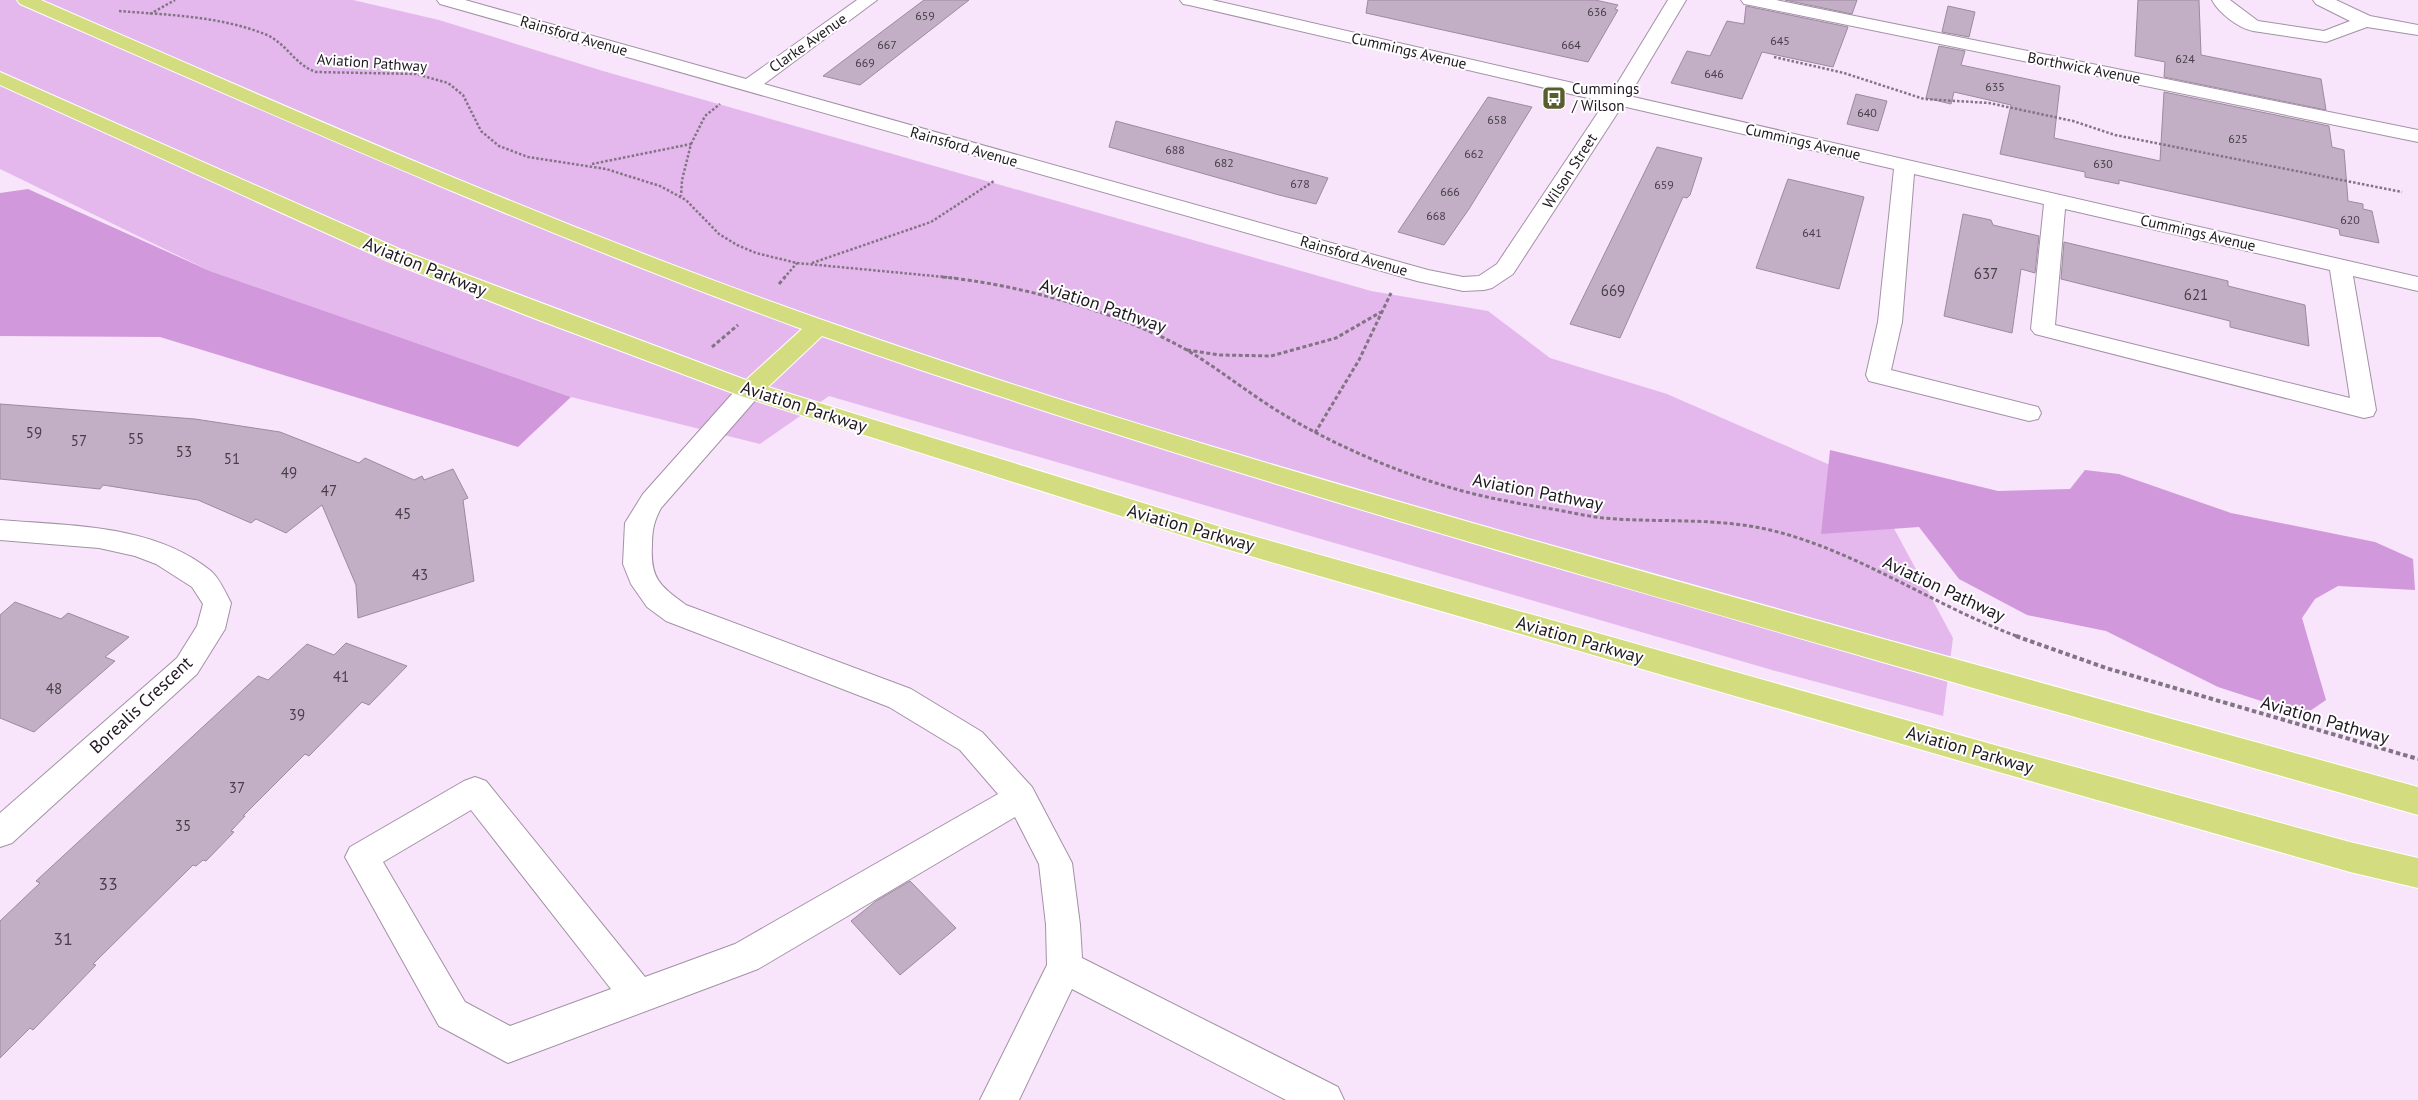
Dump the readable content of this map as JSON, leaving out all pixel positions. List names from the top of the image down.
{
  "streets": {
    "main road": ["Aviation Parkway"],
    "street": [
      "Rainsford Avenue",
      "Clarke Avenue",
      "Cummings Avenue",
      "Borthwick Avenue",
      "Wilson Street",
      "Borealis Crescent"
    ],
    "path": ["Aviation Pathway"]
  },
  "crossings": [
    ["Rainsford Avenue", "Clarke Avenue"],
    ["Rainsford Avenue", "Wilson Street"],
    ["Cummings Avenue", "Wilson Street"]
  ],
  "places": {
    "bus stop": ["Cummings / Wilson"]
  },
  "house_numbers": [
    "636",
    "659",
    "645",
    "667",
    "664",
    "624",
    "669",
    "646",
    "635",
    "640",
    "658",
    "625",
    "688",
    "662",
    "682",
    "630",
    "678",
    "659",
    "666",
    "668",
    "620",
    "641",
    "637",
    "669",
    "621",
    "59",
    "55",
    "57",
    "53",
    "51",
    "49",
    "47",
    "45",
    "43",
    "41",
    "48",
    "39",
    "37",
    "35",
    "33",
    "31"
  ]
}
